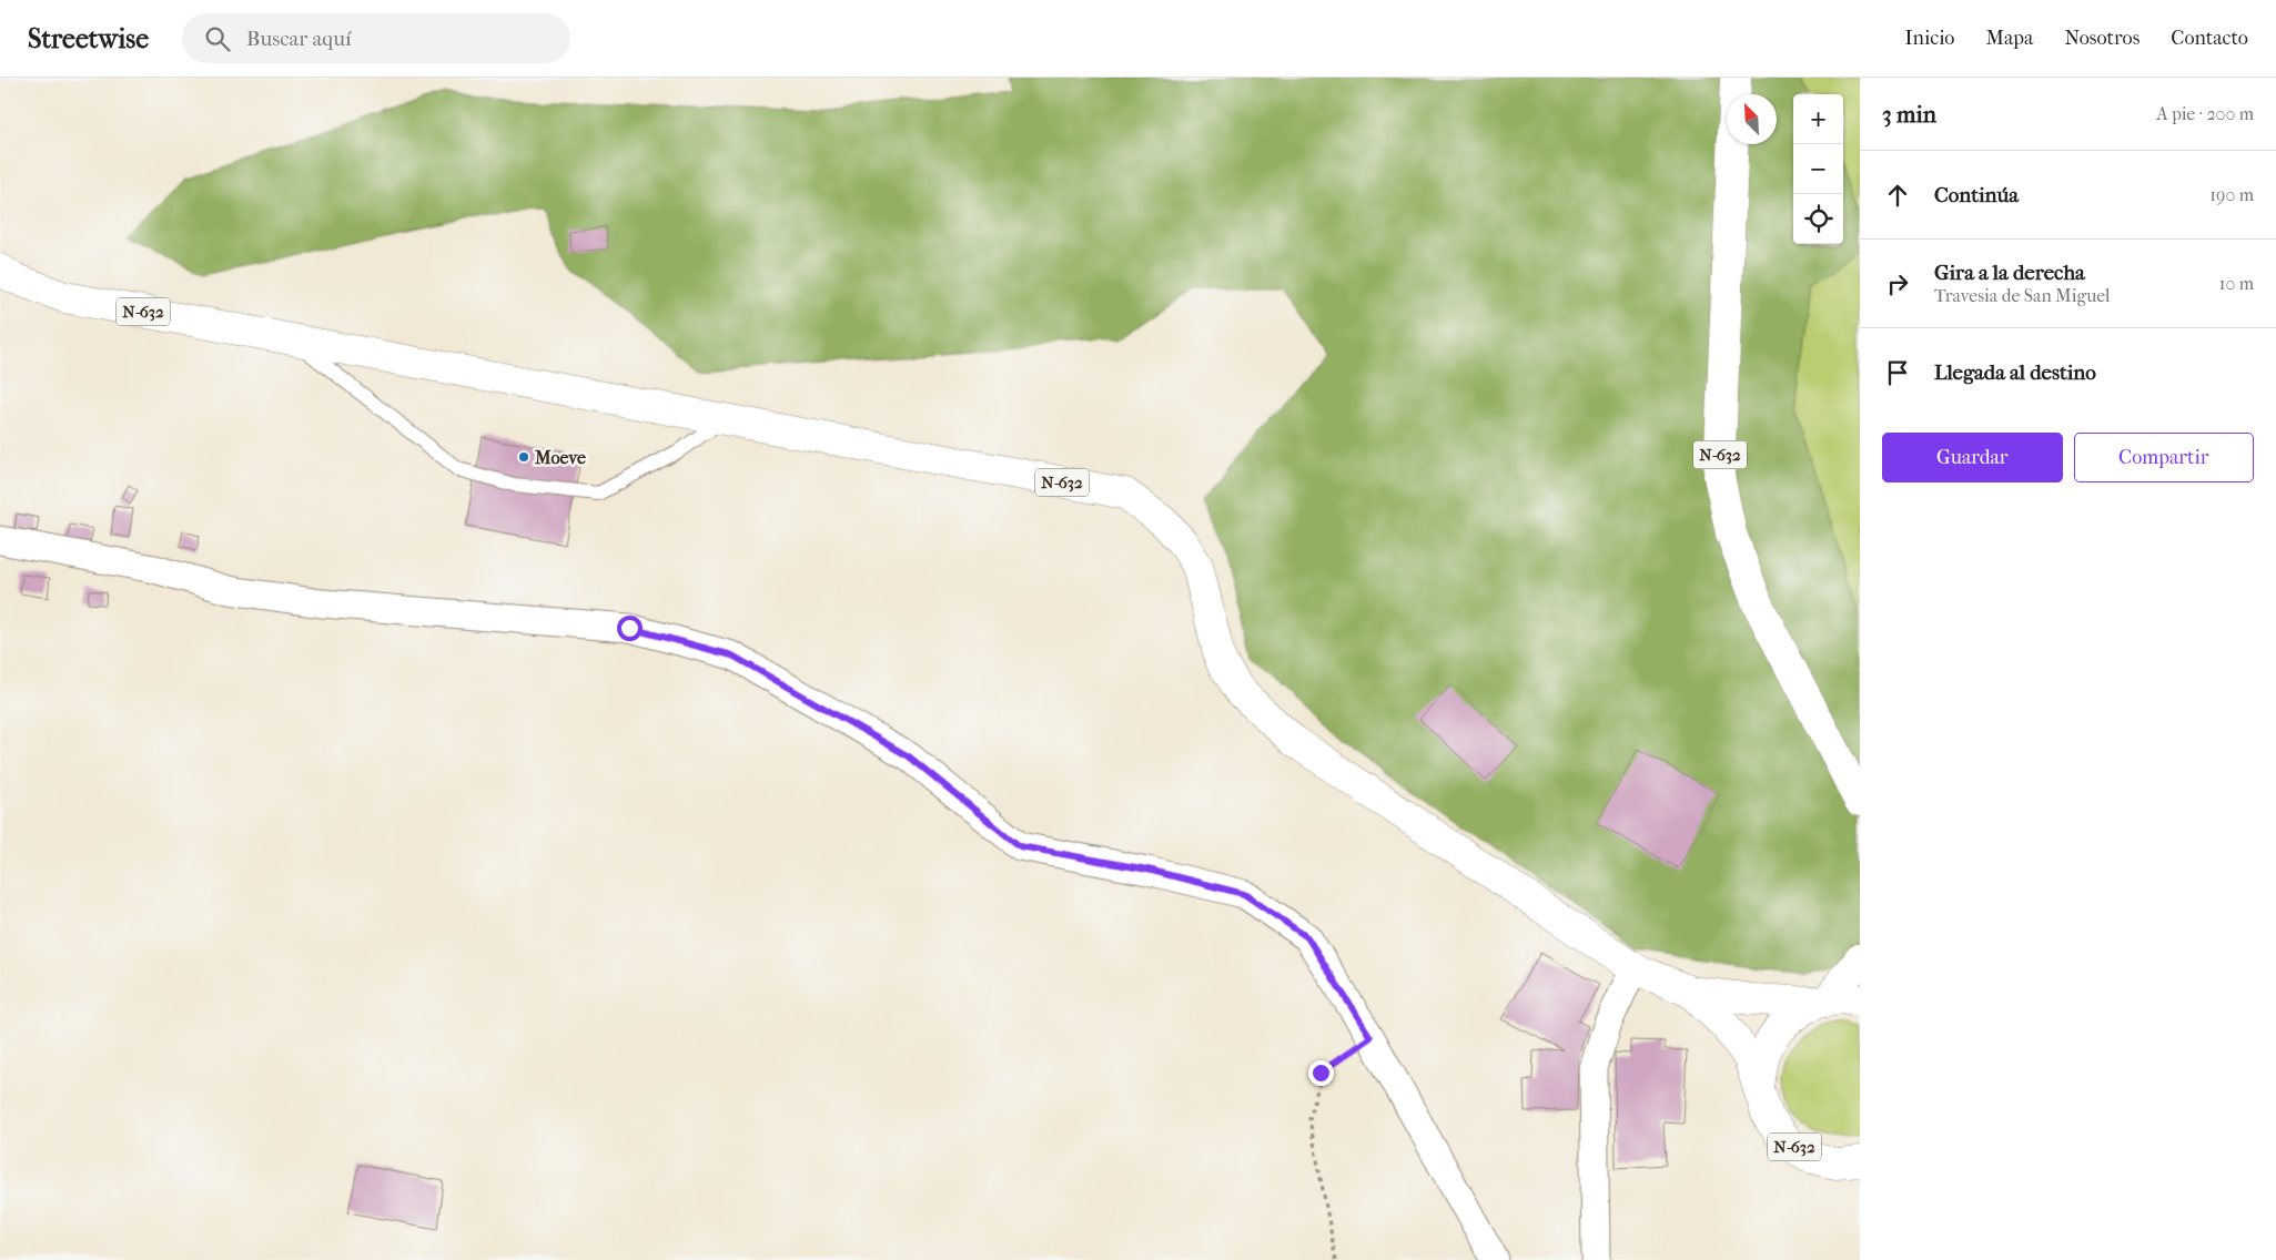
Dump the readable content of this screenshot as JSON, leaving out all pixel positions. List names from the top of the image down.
{
  "streets": {
    "highway": ["N-632"]
  },
  "places": ["Moeve"],
  "north": "top left",
  "page": {
    "header": "Streetwise",
    "search": "Buscar aquí",
    "nav": [
      "Inicio",
      "Mapa",
      "Nosotros",
      "Contacto"
    ],
    "heading": ["3 min", "A pie · 200 m"],
    "map_buttons": ["+", "−"],
    "list": [
      ["Continúa", "190 m"],
      ["Gira a la derecha", "Travesia de San Miguel", "10 m"],
      "Llegada al destino"
    ],
    "buttons": ["Guardar", "Compartir"]
  }
}
